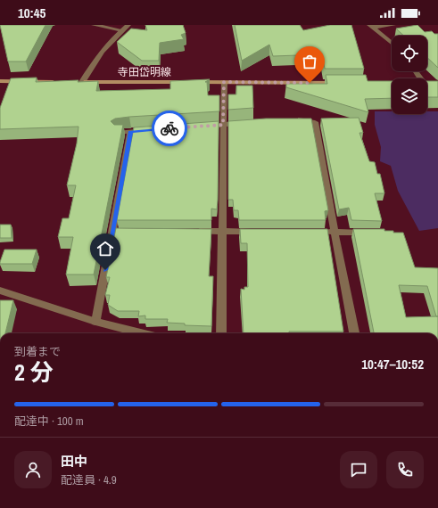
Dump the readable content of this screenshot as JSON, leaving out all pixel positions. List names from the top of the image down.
{
  "streets": {
    "main road": ["寺田岱明線"]
  },
  "page": {
    "status": "10:45",
    "heading": ["2 分", "到着まで", "10:47–10:52"],
    "panel": ["田中", "配達員 · 4.9"],
    "bar": "配達中 · 100 m"
  }
}
